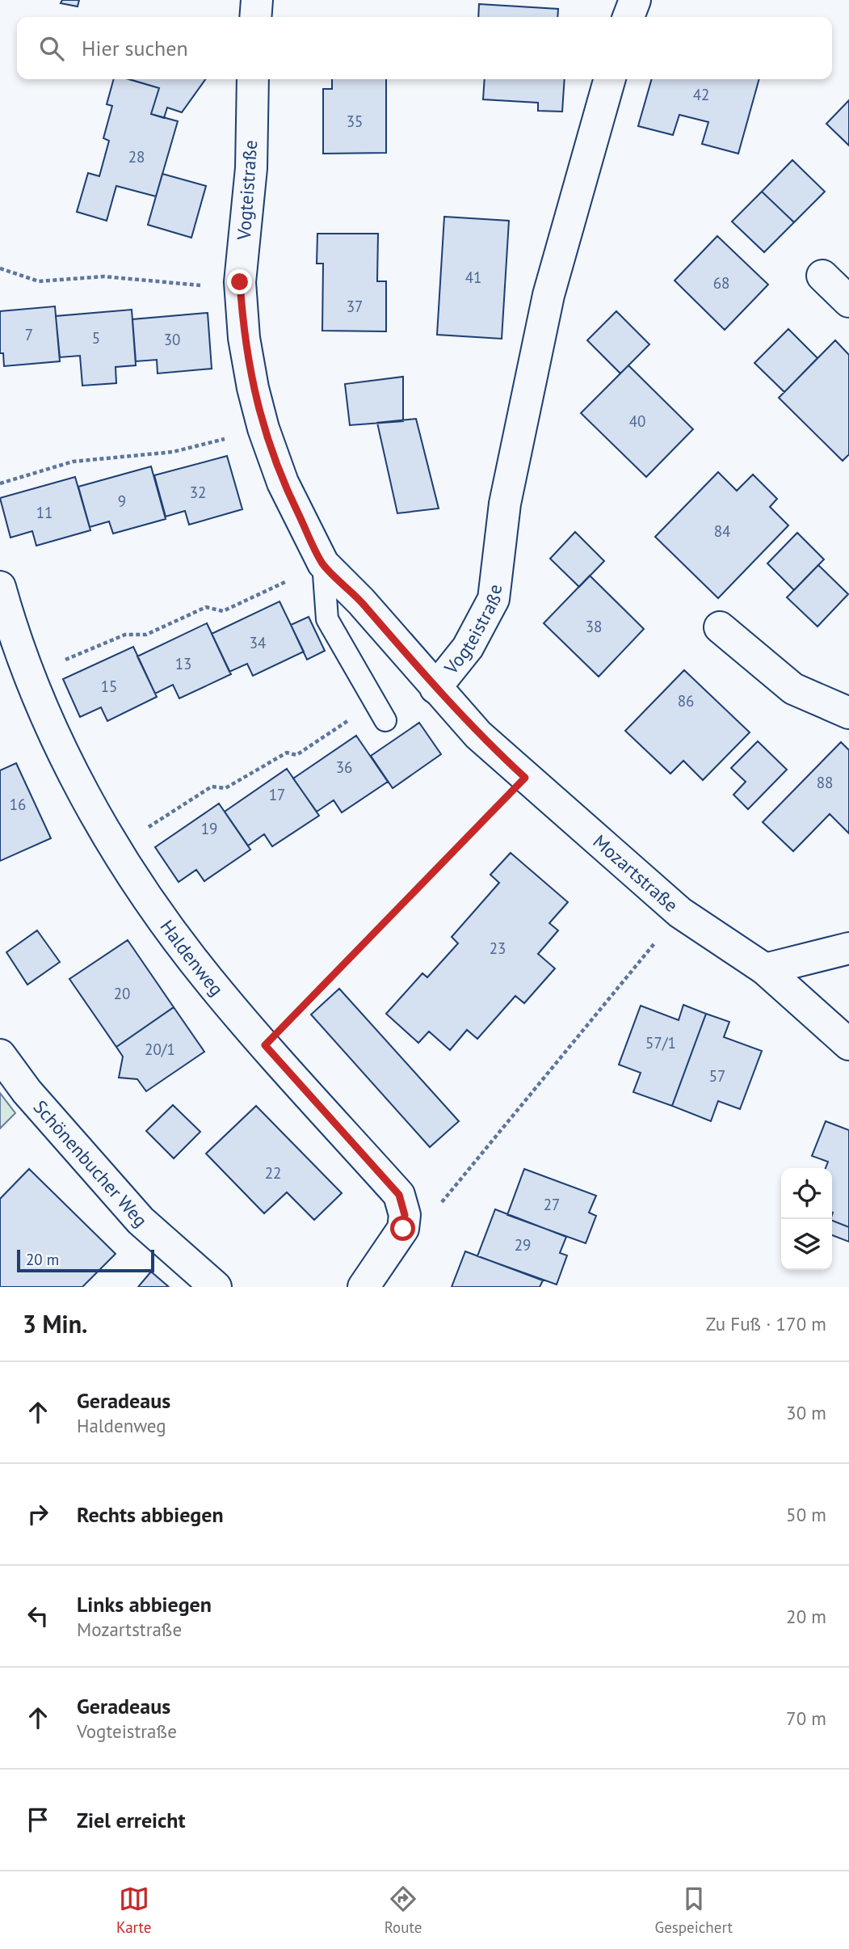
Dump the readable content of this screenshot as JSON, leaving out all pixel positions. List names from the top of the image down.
{
  "streets": {
    "street": [
      "Vogteistraße",
      "Mozartstraße",
      "Haldenweg",
      "Schönenbucher Weg"
    ]
  },
  "crossings": [
    ["Vogteistraße", "Mozartstraße"]
  ],
  "house_numbers": [
    "42",
    "35",
    "28",
    "41",
    "68",
    "37",
    "7",
    "5",
    "30",
    "40",
    "32",
    "9",
    "11",
    "84",
    "38",
    "34",
    "13",
    "15",
    "86",
    "36",
    "88",
    "17",
    "16",
    "19",
    "23",
    "20",
    "57/1",
    "20/1",
    "57",
    "22",
    "27",
    "29"
  ],
  "scale_bar": "20 m",
  "page": {
    "search": "Hier suchen",
    "scale": "20 m",
    "heading": ["3 Min.", "Zu Fuß · 170 m"],
    "list": [
      ["Geradeaus", "Haldenweg", "30 m"],
      ["Rechts abbiegen", "50 m"],
      ["Links abbiegen", "Mozartstraße", "20 m"],
      ["Geradeaus", "Vogteistraße", "70 m"],
      "Ziel erreicht"
    ],
    "nav": ["Karte", "Route", "Gespeichert"]
  }
}
